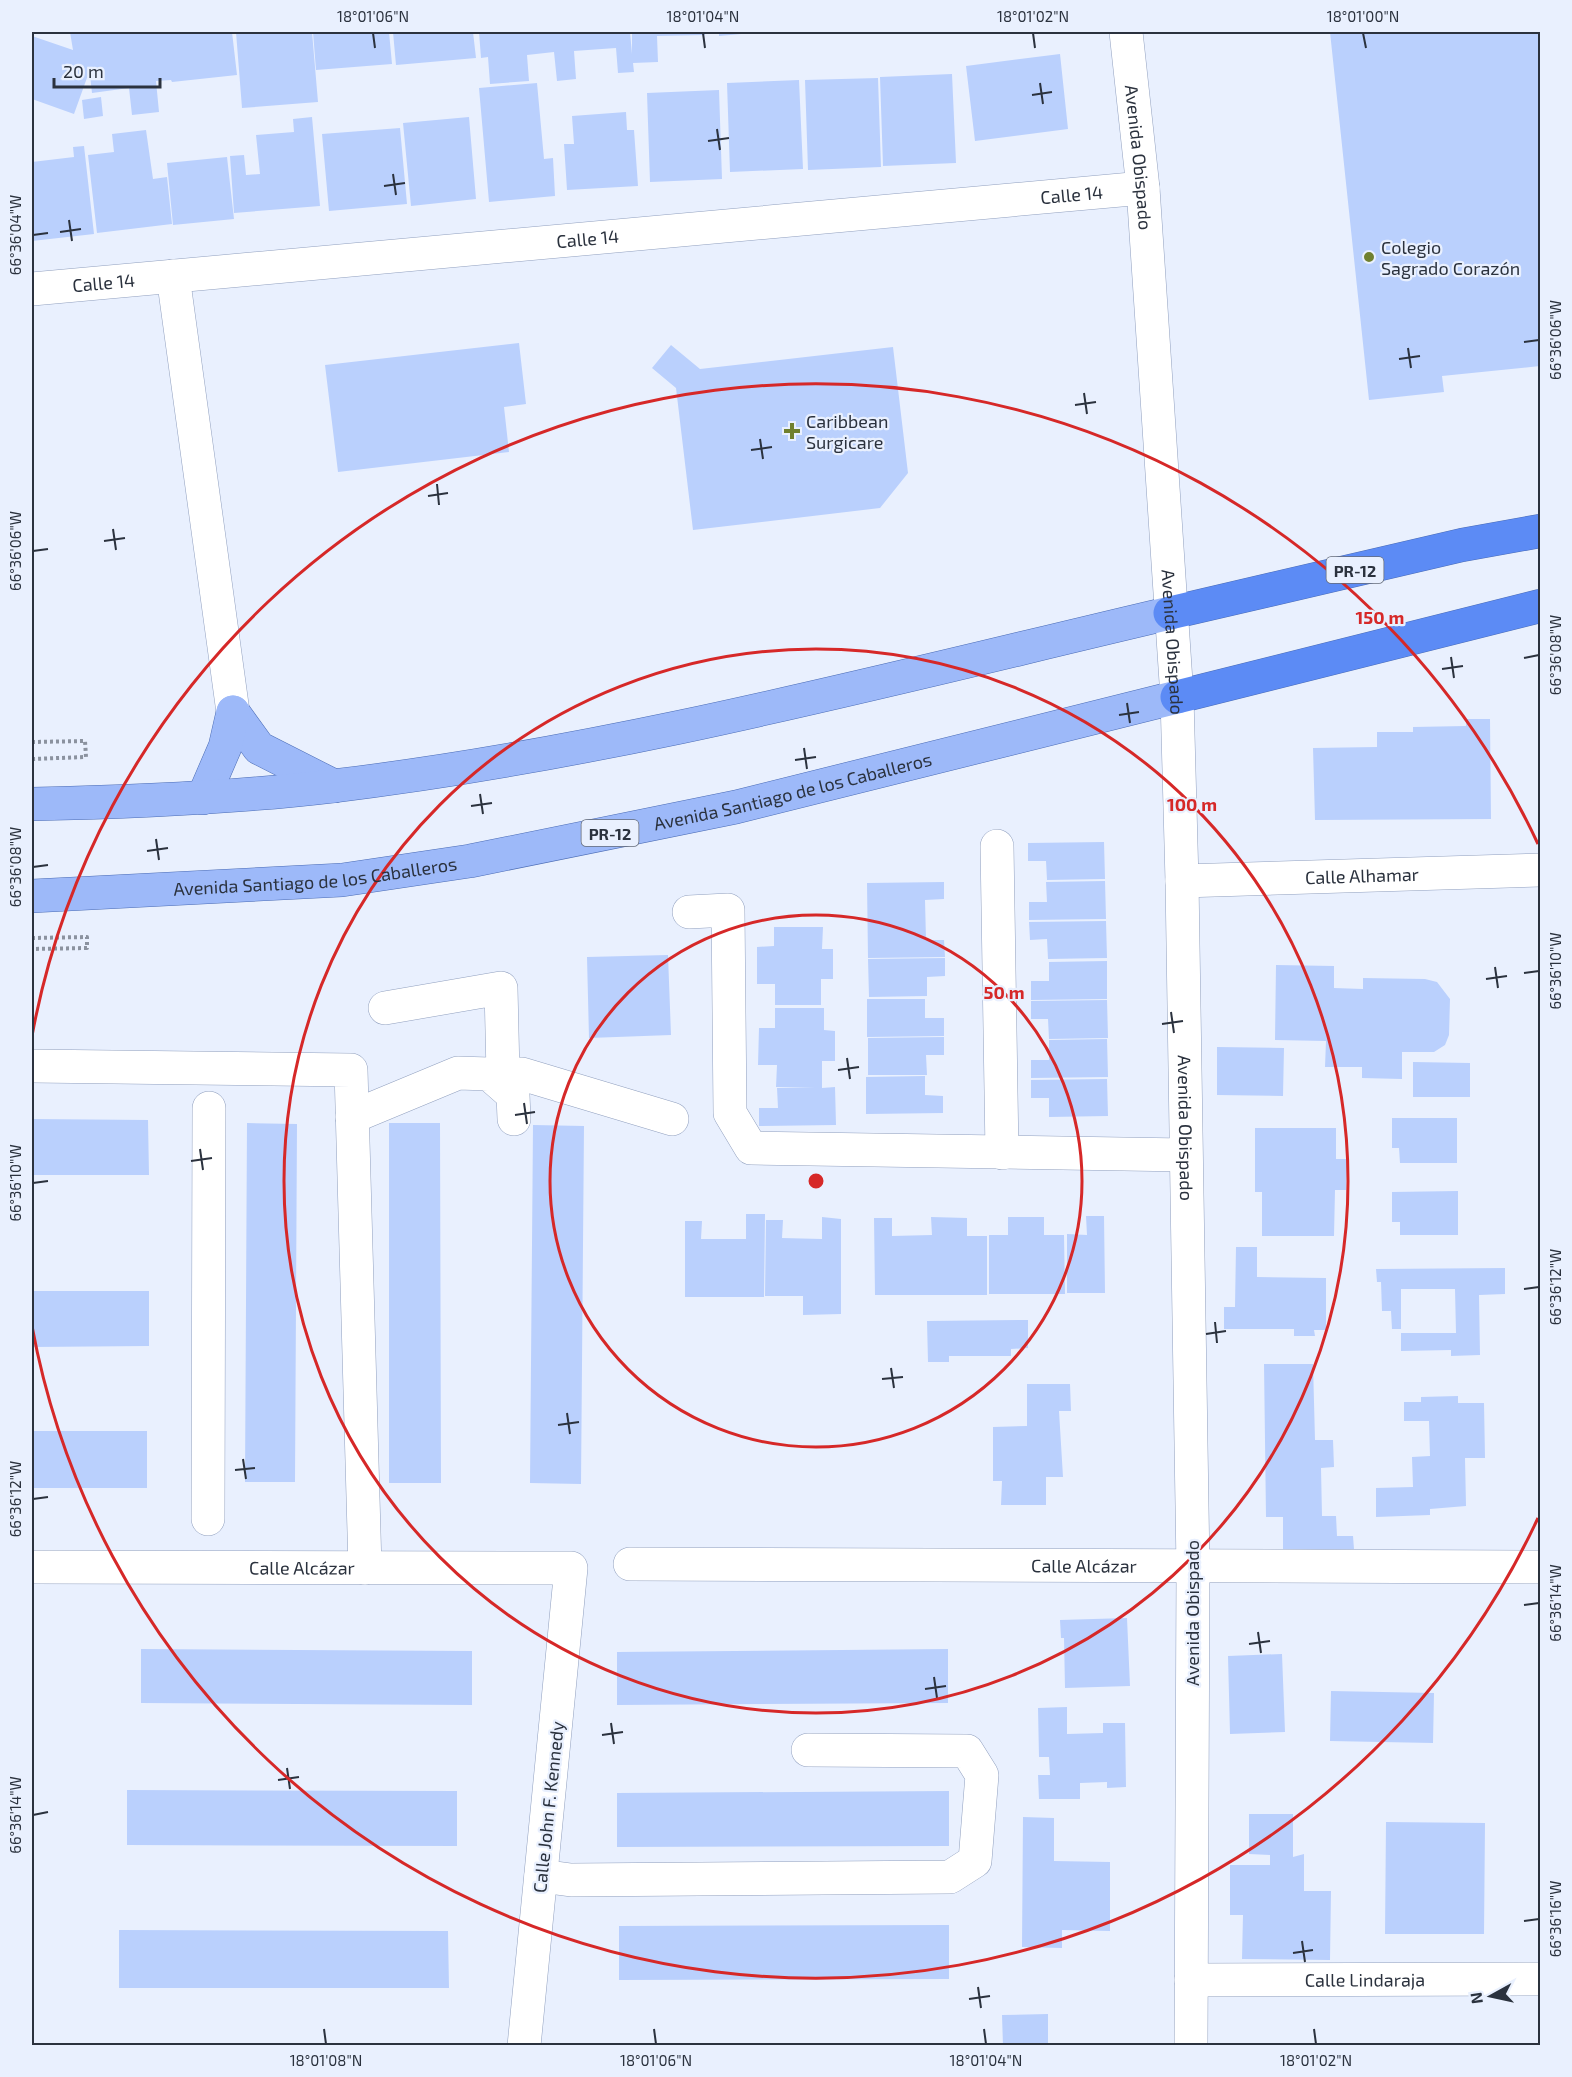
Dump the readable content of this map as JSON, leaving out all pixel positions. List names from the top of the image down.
{
  "streets": {
    "highway": ["PR-12", "Avenida Santiago de los Caballeros"],
    "street": [
      "Avenida Obispado",
      "Calle 14",
      "Calle Alhamar",
      "Calle Alcázar",
      "Calle John F. Kennedy",
      "Calle Lindaraja"
    ]
  },
  "crossings": [
    ["Avenida Obispado", "Calle 14"],
    ["Avenida Obispado", "PR-12"],
    ["Avenida Obispado", "Avenida Santiago de los Caballeros"],
    ["Avenida Obispado", "Calle Alhamar"],
    ["Avenida Obispado", "Calle Alcázar"],
    ["Avenida Obispado", "Calle Lindaraja"],
    ["Calle Alcázar", "Calle John F. Kennedy"]
  ],
  "places": {
    "other": ["Colegio Sagrado Corazón"],
    "health": ["Caribbean Surgicare"]
  },
  "scale_bar": "20 m",
  "north": "left",
  "coordinates": [
    "18°01'06\"N",
    "18°01'04\"N",
    "18°01'02\"N",
    "18°01'00\"N",
    "66°36'04\"W",
    "66°36'06\"W",
    "66°36'08\"W",
    "66°36'10\"W",
    "66°36'12\"W",
    "66°36'14\"W",
    "66°36'16\"W",
    "18°01'08\"N"
  ],
  "rings": ["150 m", "100 m", "50 m"]
}
